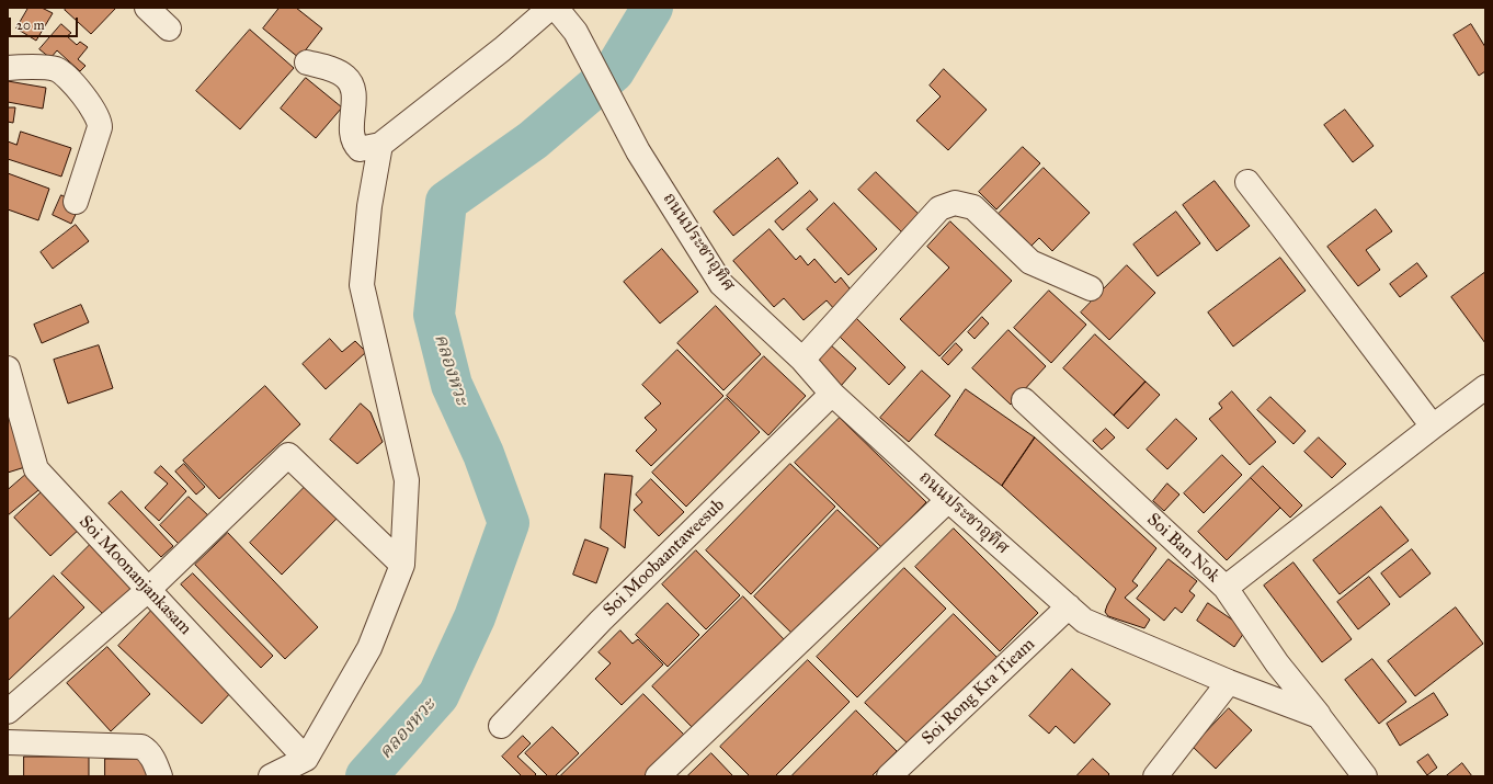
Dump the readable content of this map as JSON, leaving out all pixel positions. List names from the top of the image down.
{
  "streets": {
    "street": [
      "ถนนประชาอุทิศ",
      "Soi Ban Nok",
      "Soi Moobaantaweesub",
      "Soi Moonanjankasam",
      "Soi Rong Kra Tieam"
    ]
  },
  "crossings": [
    ["ถนนประชาอุทิศ", "Soi Ban Nok"],
    ["ถนนประชาอุทิศ", "Soi Moobaantaweesub"],
    ["ถนนประชาอุทิศ", "Soi Rong Kra Tieam"]
  ],
  "water": ["คลองหวะ"],
  "scale_bar": "20 m"
}
